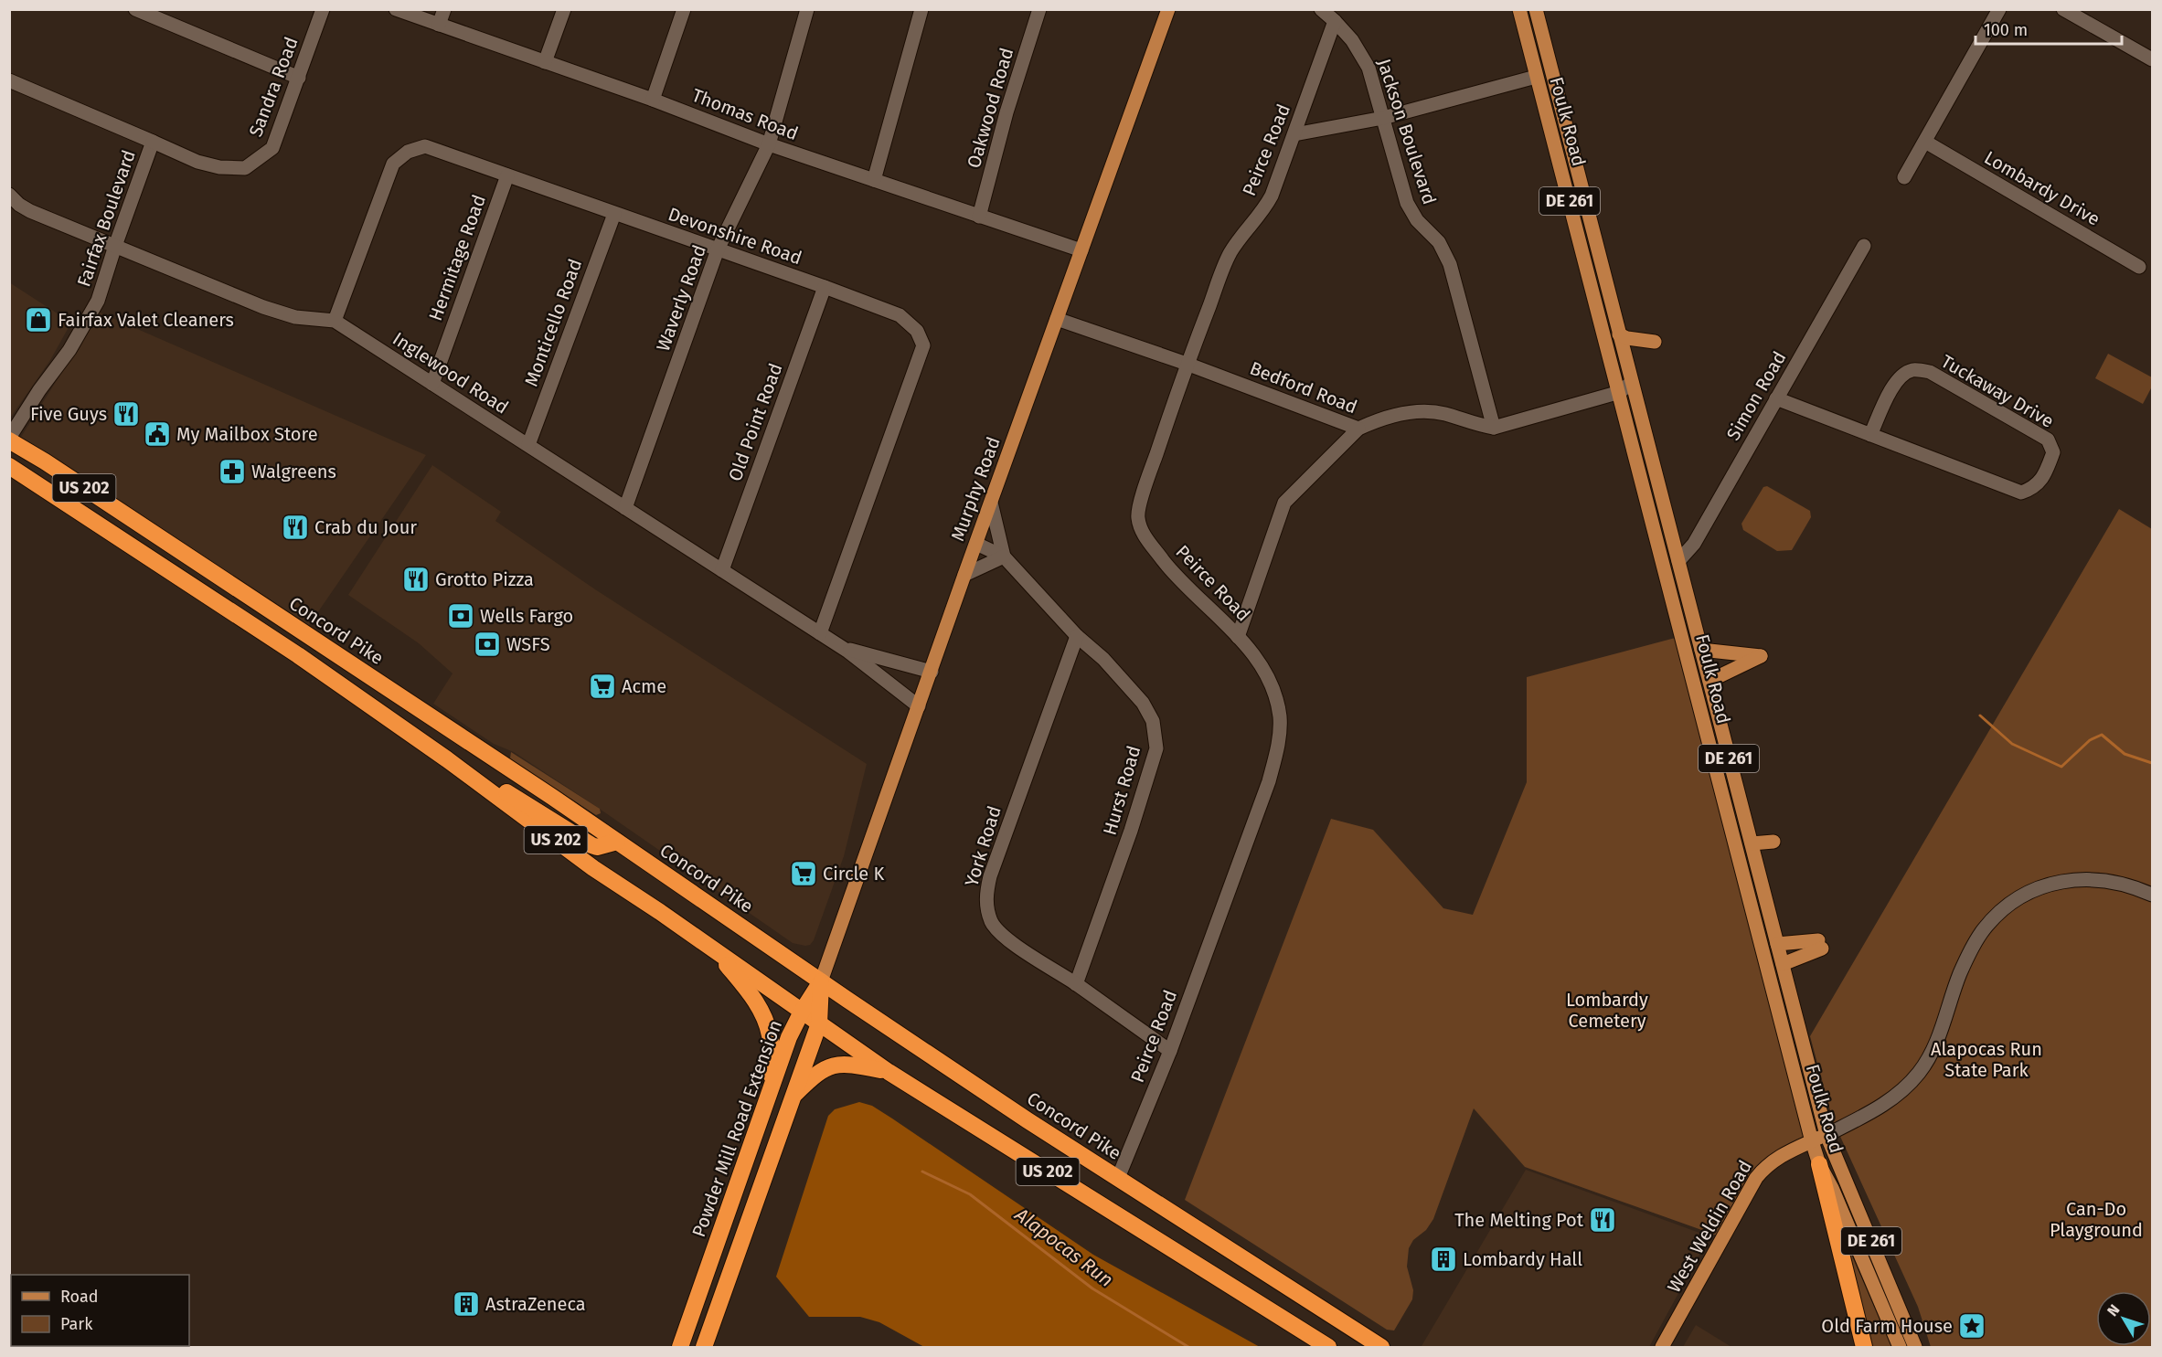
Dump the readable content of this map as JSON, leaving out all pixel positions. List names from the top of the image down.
{
  "streets": {
    "highway": ["US 202", "Concord Pike", "Powder Mill Road Extension"],
    "main road": [
      "Foulk Road",
      "DE 261",
      "Murphy Road",
      "West Weldin Road"
    ],
    "street": [
      "Sandra Road",
      "Oakwood Road",
      "Thomas Road",
      "Jackson Boulevard",
      "Peirce Road",
      "Lombardy Drive",
      "Fairfax Boulevard",
      "Devonshire Road",
      "Hermitage Road",
      "Waverly Road",
      "Monticello Road",
      "Inglewood Road",
      "Bedford Road",
      "Tuckaway Drive",
      "Simon Road",
      "Old Point Road",
      "Hurst Road",
      "York Road"
    ]
  },
  "crossings": [
    ["Sandra Road", "Fairfax Boulevard"],
    ["Oakwood Road", "Thomas Road"],
    ["Thomas Road", "Waverly Road"],
    ["Thomas Road", "Murphy Road"],
    ["Foulk Road", "Bedford Road"],
    ["Foulk Road", "Simon Road"],
    ["Foulk Road", "West Weldin Road"],
    ["Jackson Boulevard", "Peirce Road"],
    ["Jackson Boulevard", "Bedford Road"],
    ["Peirce Road", "Bedford Road"],
    ["Peirce Road", "Concord Pike"],
    ["Peirce Road", "York Road"],
    ["Fairfax Boulevard", "Inglewood Road"],
    ["Fairfax Boulevard", "Concord Pike"],
    ["Devonshire Road", "Hermitage Road"],
    ["Devonshire Road", "Waverly Road"],
    ["Devonshire Road", "Monticello Road"],
    ["Devonshire Road", "Inglewood Road"],
    ["Devonshire Road", "Old Point Road"],
    ["Hermitage Road", "Inglewood Road"],
    ["Waverly Road", "Inglewood Road"],
    ["Monticello Road", "Inglewood Road"],
    ["Inglewood Road", "Old Point Road"],
    ["Inglewood Road", "Murphy Road"],
    ["Bedford Road", "Murphy Road"],
    ["Tuckaway Drive", "Simon Road"],
    ["US 202", "Powder Mill Road Extension"],
    ["Murphy Road", "Concord Pike"],
    ["Murphy Road", "Hurst Road"],
    ["Murphy Road", "Powder Mill Road Extension"],
    ["Concord Pike", "Powder Mill Road Extension"],
    ["Hurst Road", "York Road"]
  ],
  "water": ["Alapocas Run"],
  "parks": ["Lombardy Cemetery", "Alapocas Run State Park", "Can-Do Playground"],
  "places": {
    "shop": ["Fairfax Valet Cleaners"],
    "restaurant": [
      "Five Guys",
      "Crab du Jour",
      "Grotto Pizza",
      "The Melting Pot"
    ],
    "public building": ["My Mailbox Store"],
    "pharmacy": ["Walgreens"],
    "bank": ["Wells Fargo", "WSFS"],
    "supermarket": ["Acme", "Circle K"],
    "building": ["Lombardy Hall", "AstraZeneca"],
    "place": ["Old Farm House"]
  },
  "legend": ["Road", "Park"],
  "scale_bar": "100 m",
  "north": "top left"
}
